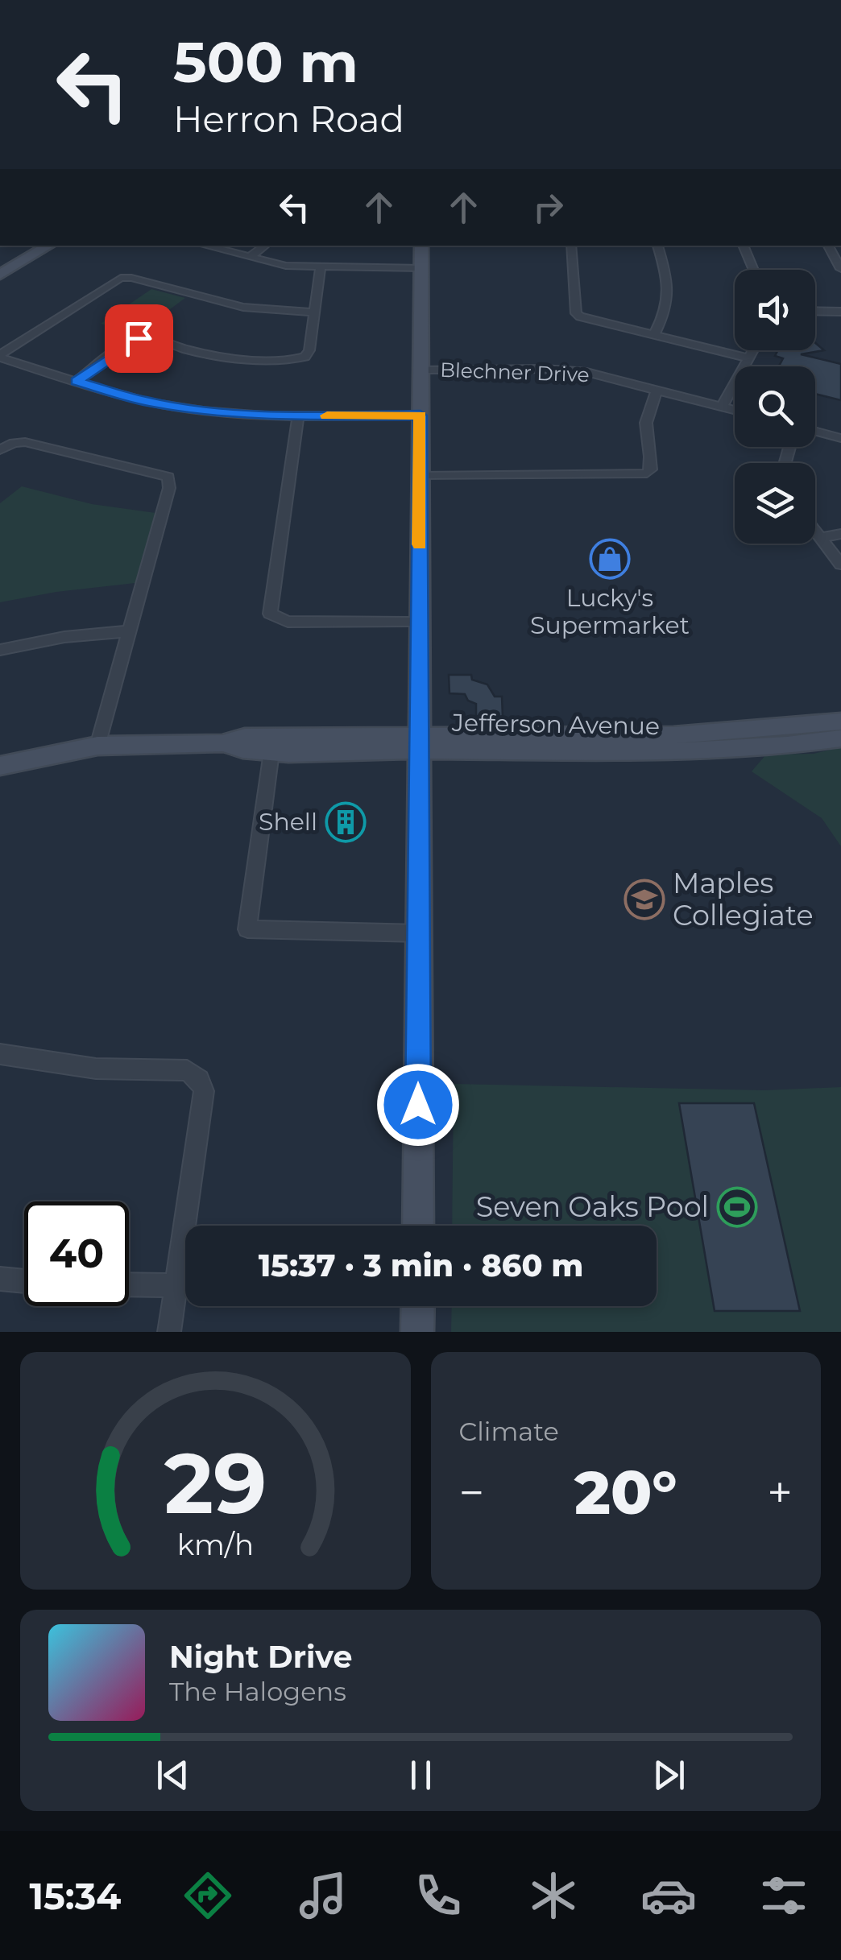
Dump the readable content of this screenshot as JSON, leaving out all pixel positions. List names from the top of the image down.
{
  "streets": {
    "street": ["Blechner Drive", "Jefferson Avenue"]
  },
  "places": {
    "shop": ["Lucky's Supermarket"],
    "building": ["Shell"],
    "school or university": ["Maples Collegiate"],
    "sports": ["Seven Oaks Pool"]
  },
  "page": {
    "turn": ["500 m", "Herron Road"],
    "limit": "40",
    "trip": "15:37 · 3 min · 860 m",
    "tile": "Climate",
    "heat": ["−", "20°", "+"],
    "song": ["Night Drive", "The Halogens"],
    "tabs": "15:34",
    "gauge": ["29", "km/h"]
  }
}
